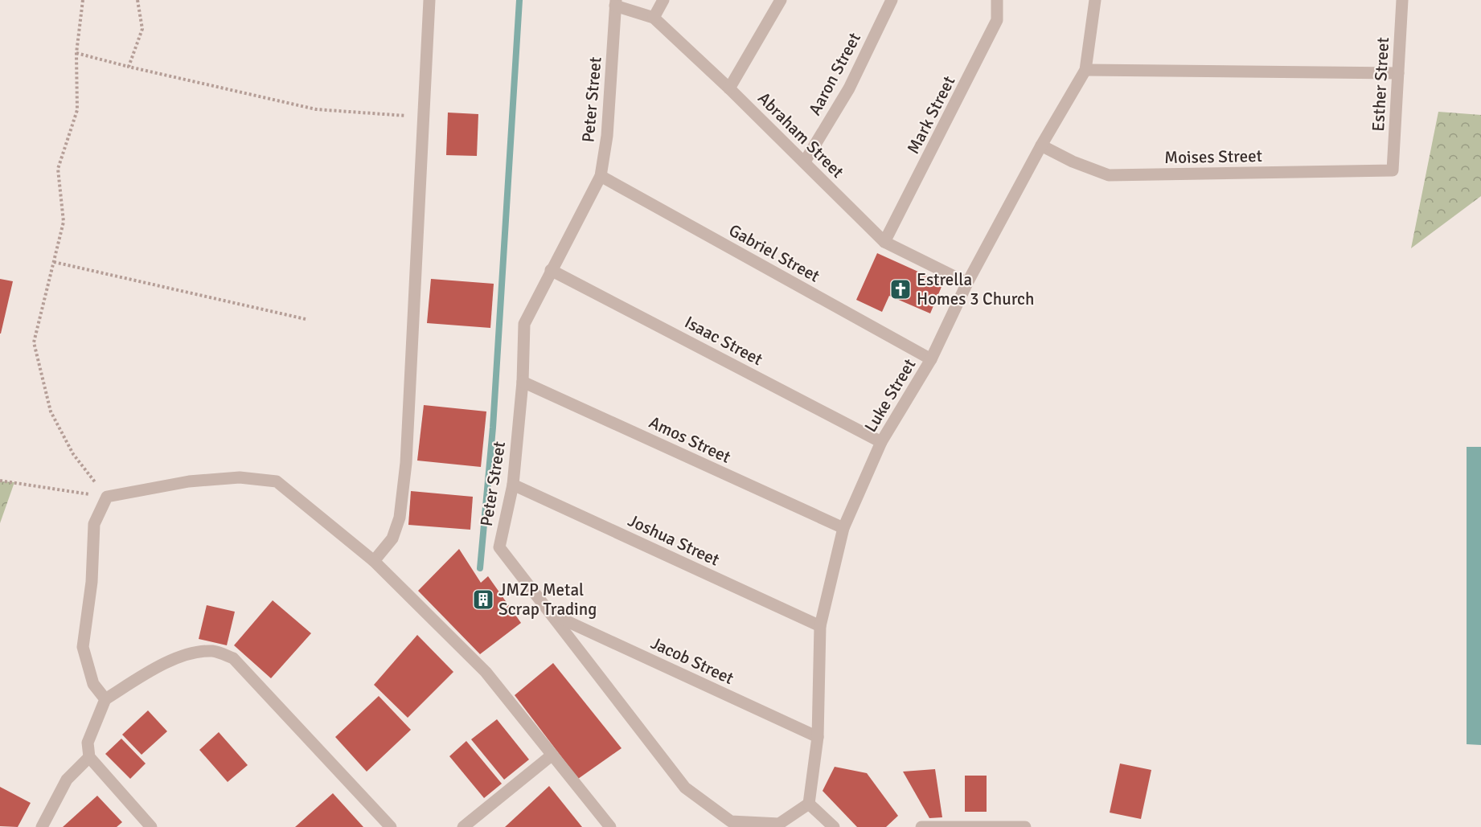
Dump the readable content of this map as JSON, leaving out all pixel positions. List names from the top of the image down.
{
  "streets": {
    "street": [
      "Aaron Street",
      "Esther Street",
      "Peter Street",
      "Mark Street",
      "Abraham Street",
      "Moises Street",
      "Gabriel Street",
      "Isaac Street",
      "Luke Street",
      "Amos Street",
      "Joshua Street",
      "Jacob Street"
    ]
  },
  "crossings": [
    ["Aaron Street", "Abraham Street"],
    ["Esther Street", "Moises Street"],
    ["Peter Street", "Abraham Street"],
    ["Peter Street", "Gabriel Street"],
    ["Peter Street", "Isaac Street"],
    ["Peter Street", "Luke Street"],
    ["Peter Street", "Amos Street"],
    ["Peter Street", "Joshua Street"],
    ["Peter Street", "Jacob Street"],
    ["Mark Street", "Abraham Street"],
    ["Abraham Street", "Luke Street"],
    ["Moises Street", "Luke Street"],
    ["Gabriel Street", "Luke Street"],
    ["Isaac Street", "Luke Street"],
    ["Luke Street", "Amos Street"],
    ["Luke Street", "Joshua Street"],
    ["Luke Street", "Jacob Street"]
  ],
  "places": {
    "church": ["Estrella Homes 3 Church"],
    "building": ["JMZP Metal Scrap Trading"]
  }
}
